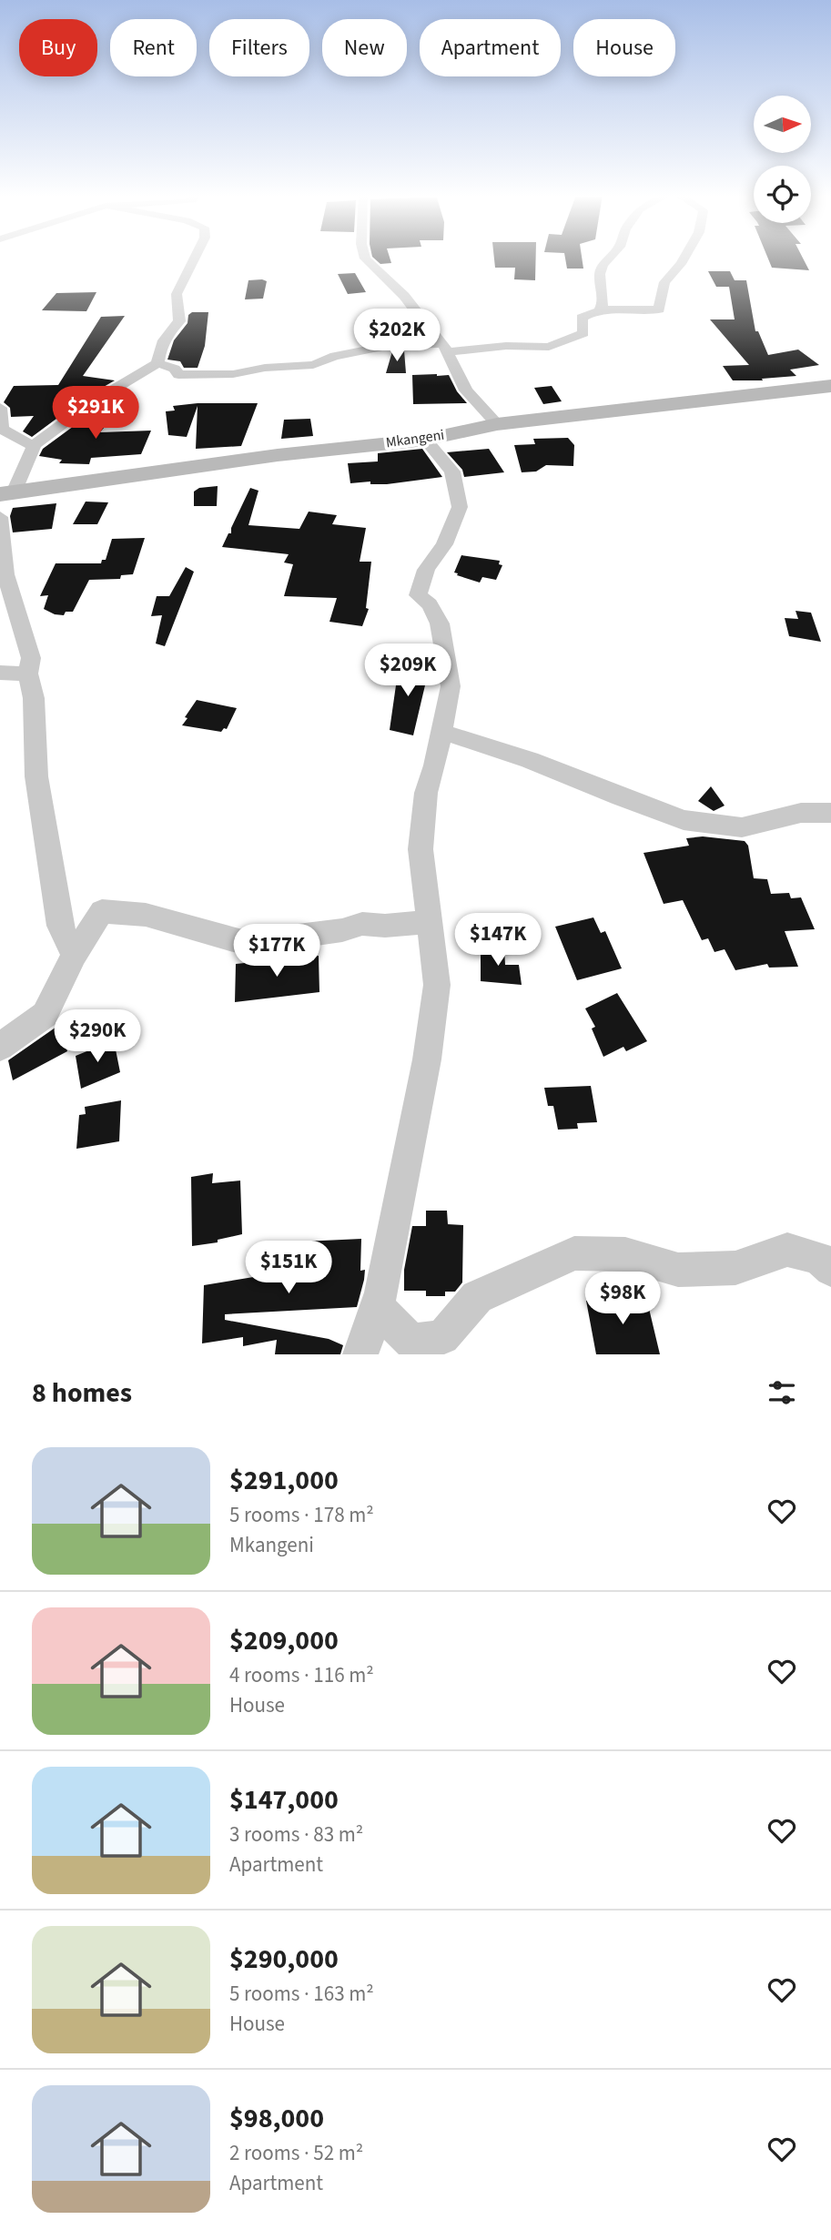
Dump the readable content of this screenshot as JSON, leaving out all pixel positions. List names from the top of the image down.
{
  "streets": {
    "street": ["Mkangeni"]
  },
  "north": "right",
  "page": {
    "chip": [
      "Buy",
      "Rent",
      "Filters",
      "New",
      "Apartment",
      "House"
    ],
    "price": [
      "$202K",
      "$291K",
      "$209K",
      "$147K",
      "$177K",
      "$290K",
      "$151K",
      "$98K"
    ],
    "heading": "8 homes",
    "list": [
      {
        "name": "$291,000",
        "note": "5 rooms · 178 m² · Mkangeni"
      },
      {
        "name": "$209,000",
        "note": "4 rooms · 116 m² · House"
      },
      {
        "name": "$147,000",
        "note": "3 rooms · 83 m² · Apartment"
      },
      {
        "name": "$290,000",
        "note": "5 rooms · 163 m² · House"
      },
      {
        "name": "$98,000",
        "note": "2 rooms · 52 m² · Apartment"
      }
    ]
  }
}
